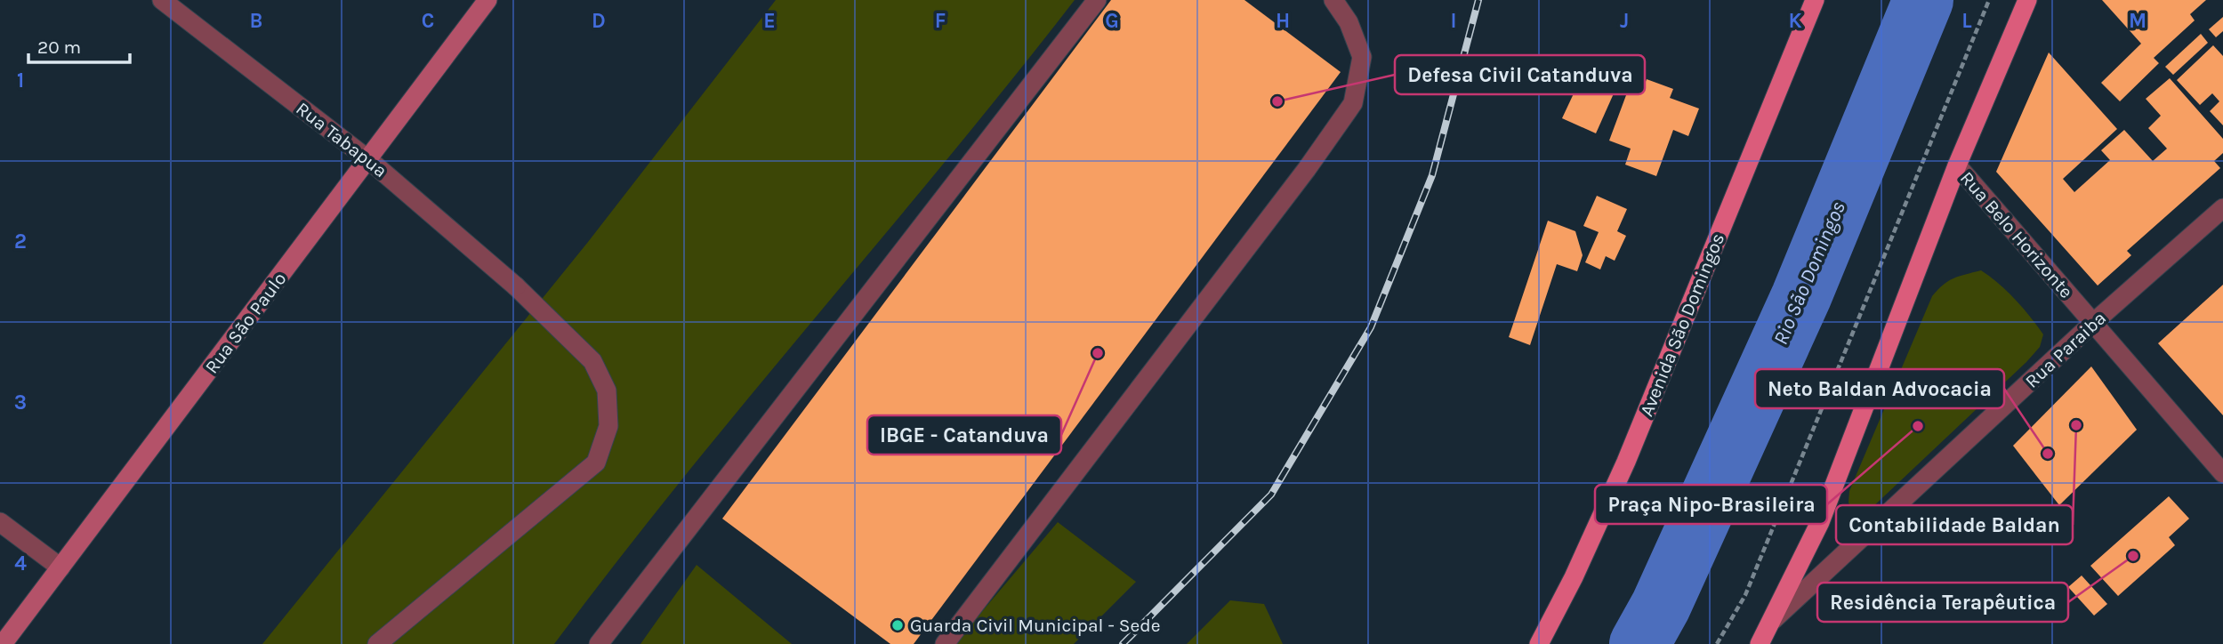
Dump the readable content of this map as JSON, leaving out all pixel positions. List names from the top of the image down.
{
  "streets": {
    "main road": ["Avenida São Domingos"],
    "street": [
      "Rua Tabapua",
      "Rua Belo Horizonte",
      "Rua São Paulo",
      "Rua Paraiba"
    ]
  },
  "crossings": [
    ["Rua Tabapua", "Rua São Paulo"],
    ["Rua Belo Horizonte", "Rua Paraiba"]
  ],
  "water": ["Rio São Domingos"],
  "places": [
    "Defesa Civil Catanduva",
    "IBGE - Catanduva",
    "Contabilidade Baldan",
    "Praça Nipo-Brasileira",
    "Neto Baldan Advocacia",
    "Residência Terapêutica",
    "Guarda Civil Municipal - Sede"
  ],
  "scale_bar": "20 m",
  "grid": {
    "columns": [
      "B",
      "C",
      "D",
      "E",
      "F",
      "G",
      "H",
      "I",
      "J",
      "K",
      "L",
      "M"
    ],
    "rows": [
      "1",
      "2",
      "3",
      "4"
    ]
  }
}
